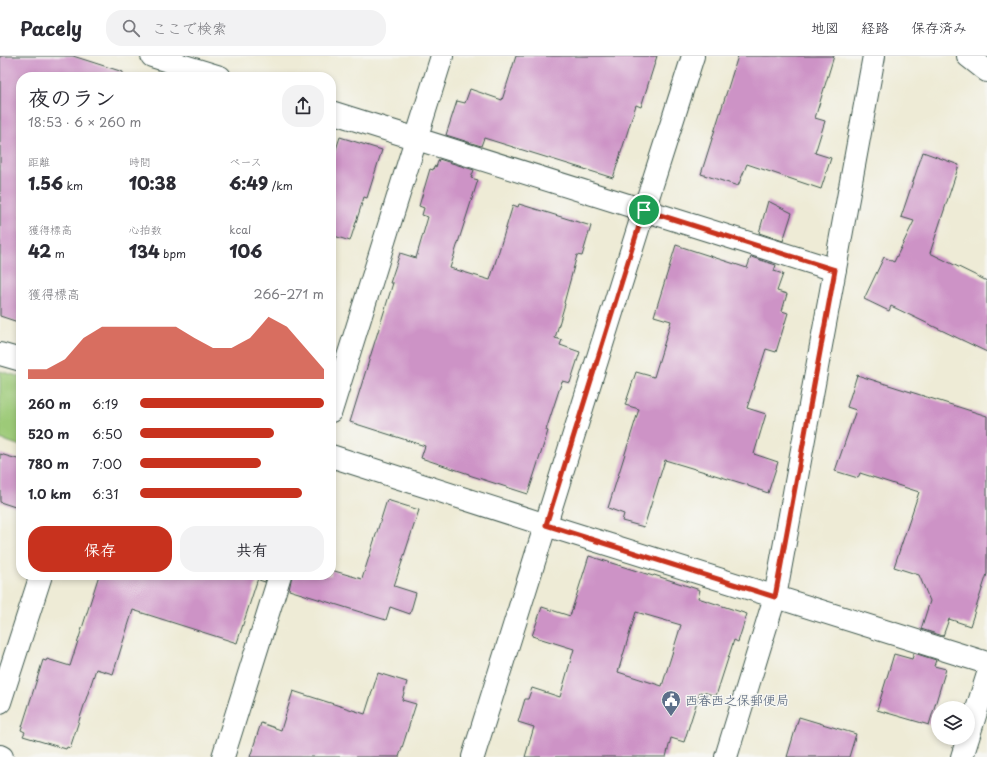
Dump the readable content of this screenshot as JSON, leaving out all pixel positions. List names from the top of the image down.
{
  "places": {
    "public building": ["西春西之保郵便局"]
  },
  "page": {
    "header": "Pacely",
    "search": "ここで検索",
    "nav": ["地図", "経路", "保存済み"],
    "heading": ["夜のラン", "18:53 · 6 × 260 m"],
    "stats": [
      ["距離", "1.56 km"],
      ["時間", "10:38"],
      ["ペース", "6:49 /km"],
      ["獲得標高", "42 m"],
      ["心拍数", "134 bpm"],
      ["kcal", "106"]
    ],
    "chart": ["獲得標高", "266–271 m"],
    "list": [
      {
        "name": "260 m",
        "note": "6:19"
      },
      {
        "name": "520 m",
        "note": "6:50"
      },
      {
        "name": "780 m",
        "note": "7:00"
      },
      {
        "name": "1.0 km",
        "note": "6:31"
      }
    ],
    "buttons": ["保存", "共有"]
  }
}
